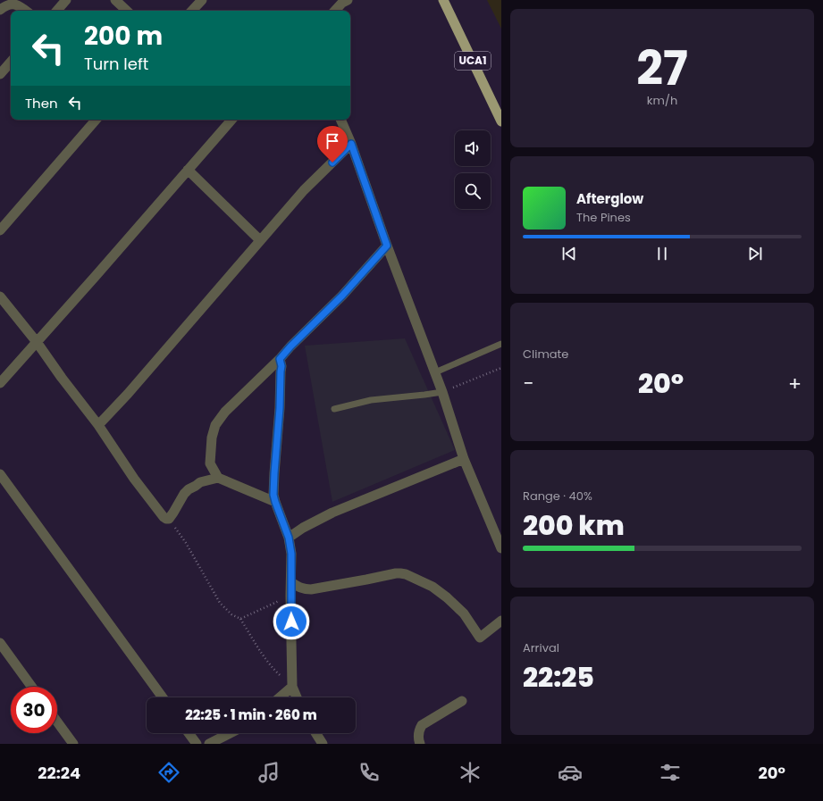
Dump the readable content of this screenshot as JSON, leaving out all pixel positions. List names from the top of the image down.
{
  "streets": {
    "main road": ["UCA1"]
  },
  "page": {
    "tile": [
      ["27", "km/h"],
      "Climate",
      ["Range · 40%", "200 km"],
      ["Arrival", "22:25"]
    ],
    "turn": ["200 m", "Turn left"],
    "then": "Then",
    "song": ["Afterglow", "The Pines"],
    "heat": ["−", "20°", "+"],
    "limit": "30",
    "trip": "22:25 · 1 min · 260 m",
    "tabs": ["22:24", "20°"]
  }
}
